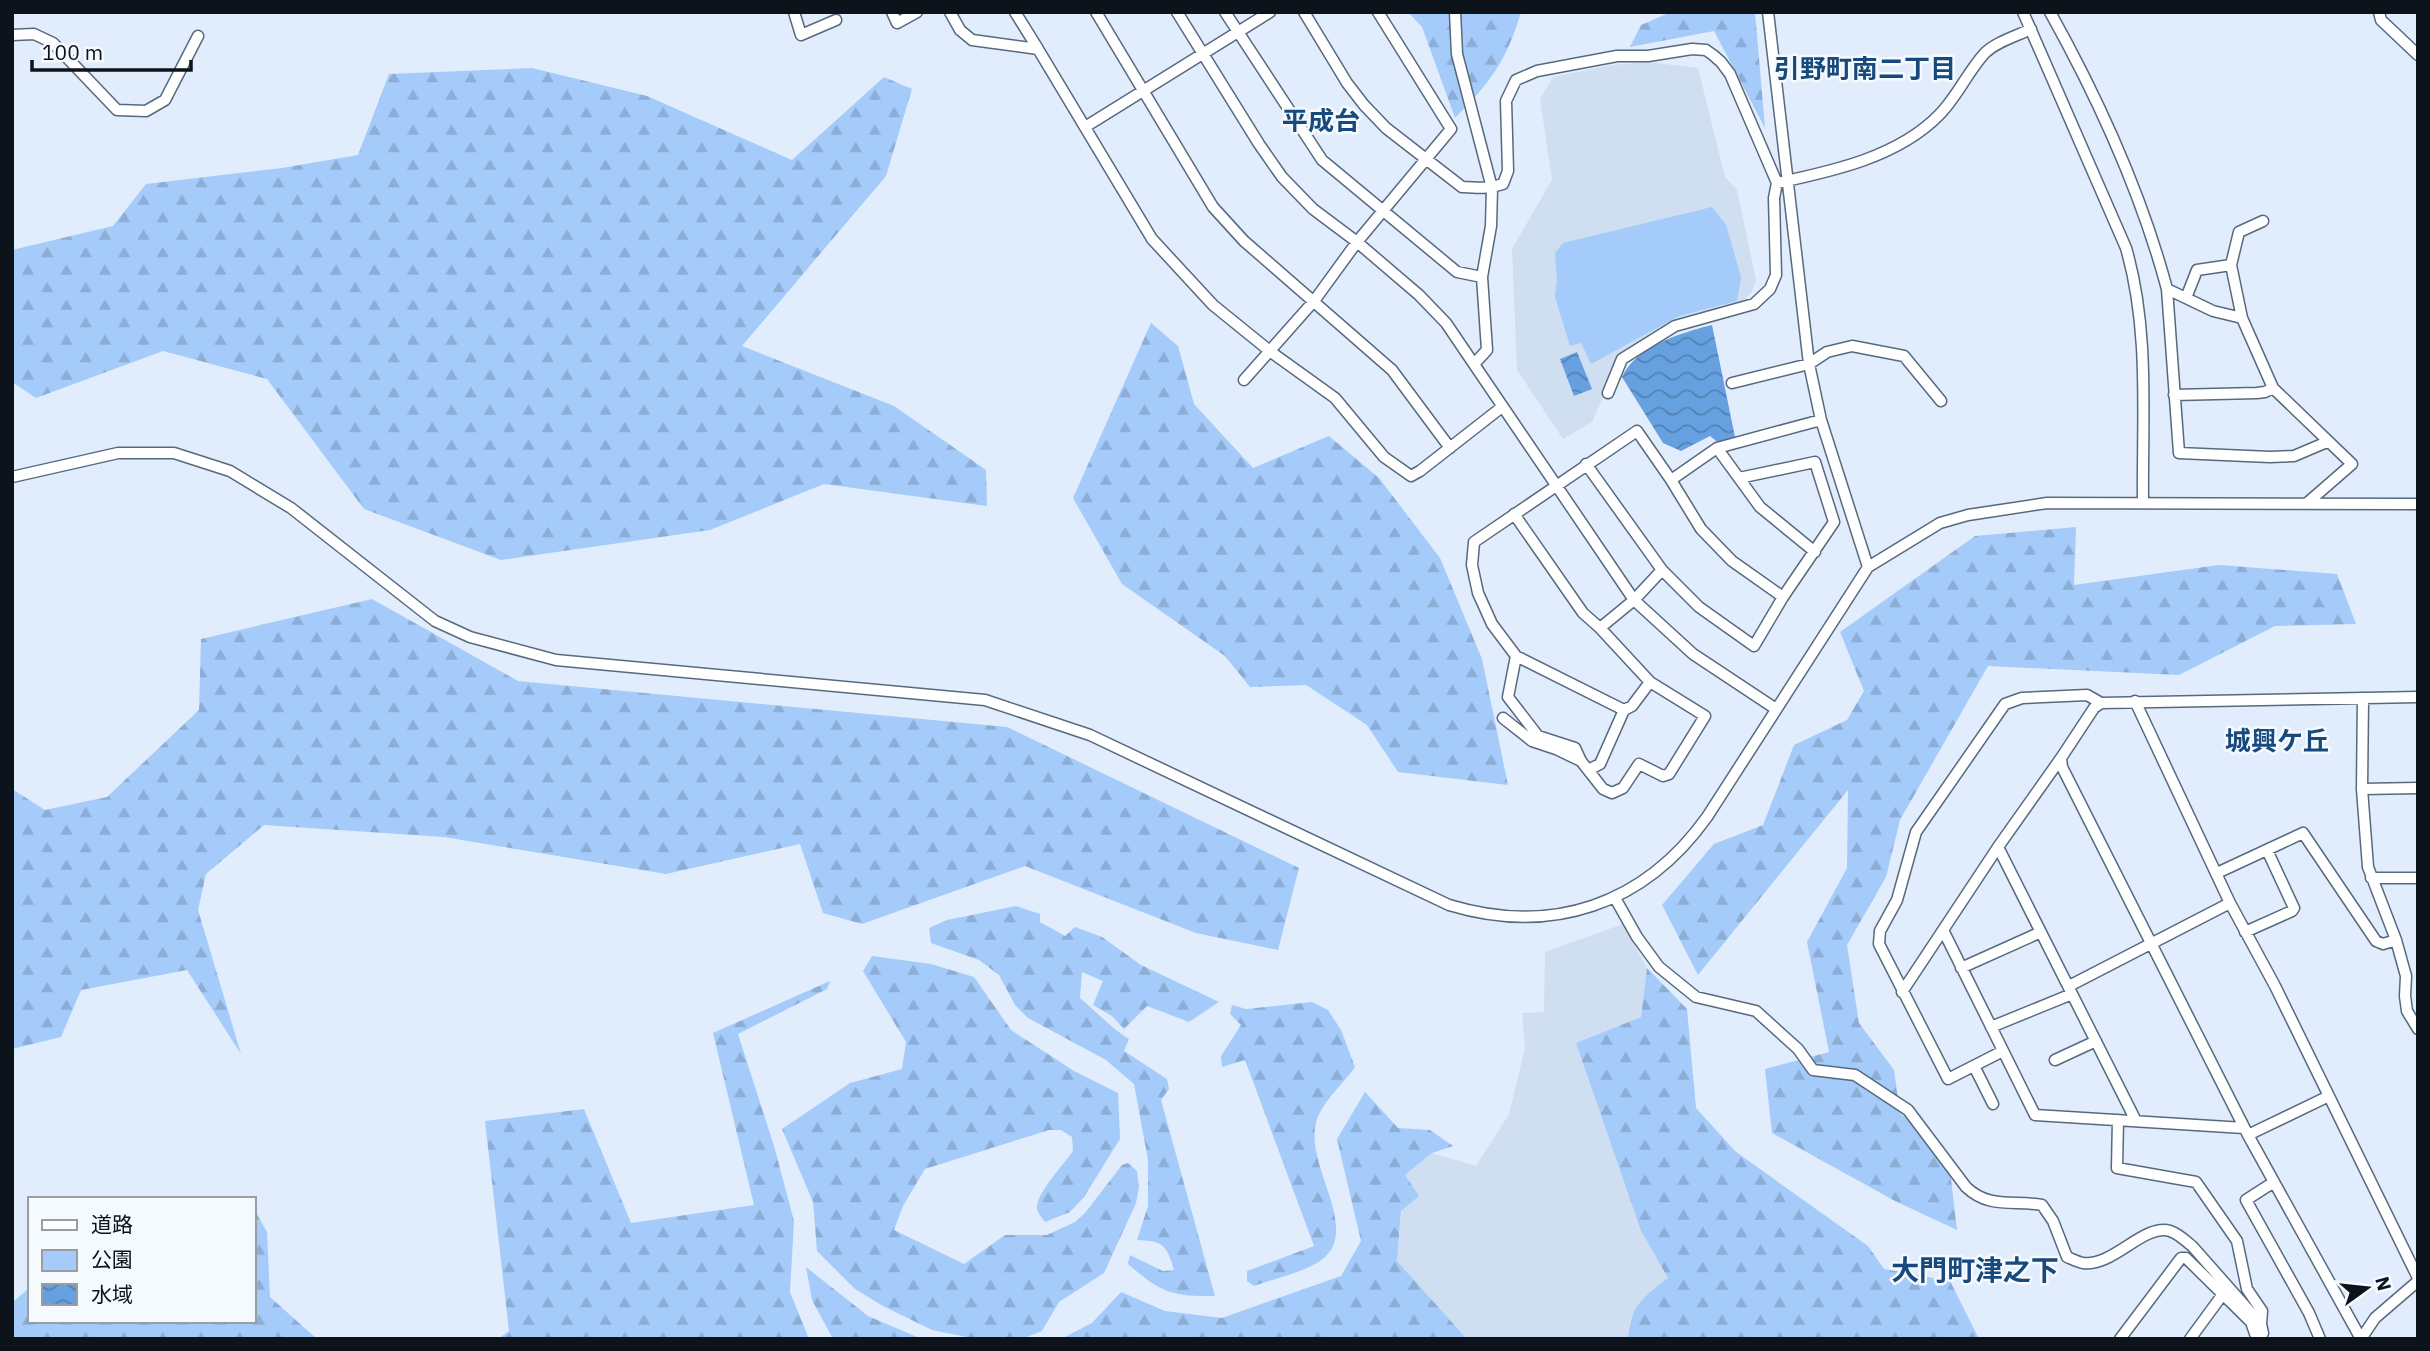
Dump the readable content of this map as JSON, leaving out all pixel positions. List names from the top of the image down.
{
  "districts": [
    "引野町南二丁目",
    "平成台",
    "城興ケ丘",
    "大門町津之下"
  ],
  "legend": ["道路", "公園", "水域"],
  "scale_bar": "100 m",
  "north": "right"
}
